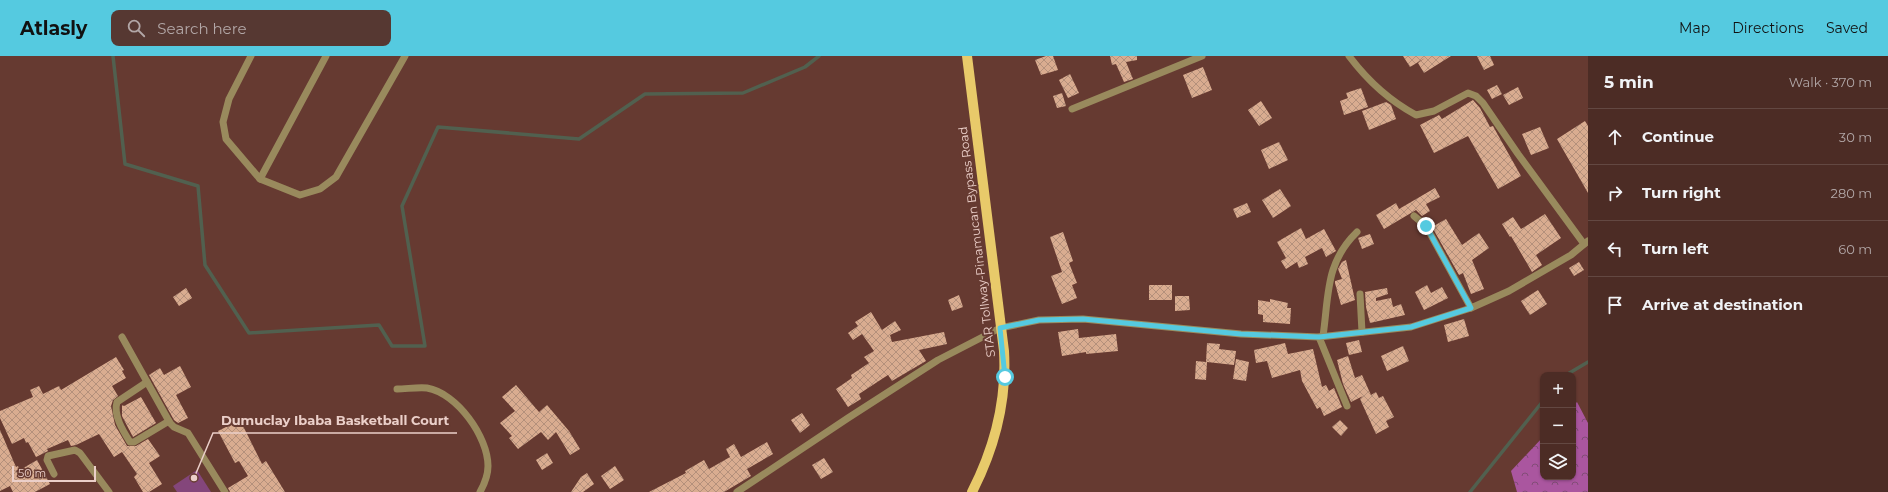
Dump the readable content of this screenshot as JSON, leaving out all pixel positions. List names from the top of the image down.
{
  "streets": {
    "main road": ["STAR Tollway-Pinamucan Bypass Road"]
  },
  "places": ["Dumuclay Ibaba Basketball Court"],
  "scale_bar": "50 m",
  "page": {
    "header": "Atlasly",
    "search": "Search here",
    "nav": ["Map", "Directions", "Saved"],
    "heading": ["5 min", "Walk · 370 m"],
    "list": [
      ["Continue", "30 m"],
      ["Turn right", "280 m"],
      ["Turn left", "60 m"],
      "Arrive at destination"
    ],
    "map_buttons": ["+", "−"],
    "scale": "50 m"
  }
}
